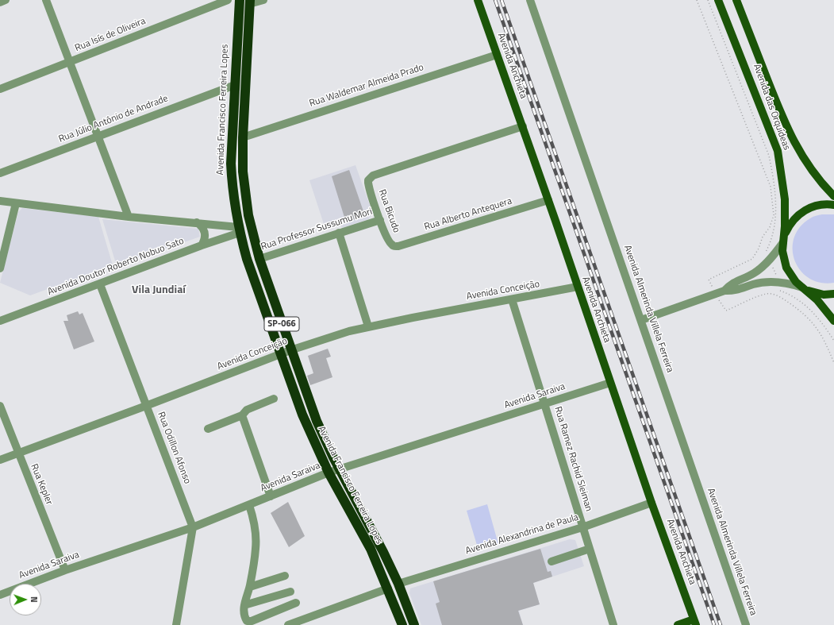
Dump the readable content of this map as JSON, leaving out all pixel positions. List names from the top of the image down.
{
  "streets": {
    "highway": ["Avenida Francisco Ferreira Lopes", "SP-066"],
    "main road": ["Avenida Anchieta", "Avenida das Orquídeas"],
    "street": [
      "Rua Isís de Oliveira",
      "Rua Waldemar Almeida Prado",
      "Rua Júlio Antônio de Andrade",
      "Rua Bicudo",
      "Rua Alberto Antequera",
      "Rua Professor Sussumu Mori",
      "Avenida Doutor Roberto Nobuo Sato",
      "Avenida Conceição",
      "Avenida Almerinda Villela Ferreira",
      "Avenida Saraiva",
      "Rua Odillon Afonso",
      "Rua Ramez Rachid Sleiman",
      "Rua Kepler",
      "Avenida Alexandrina de Paula"
    ]
  },
  "crossings": [
    ["Avenida Anchieta", "Rua Waldemar Almeida Prado"],
    ["Avenida Anchieta", "Rua Bicudo"],
    ["Avenida Anchieta", "Rua Alberto Antequera"],
    ["Avenida Anchieta", "Avenida Conceição"],
    ["Avenida Anchieta", "Avenida Saraiva"],
    ["Avenida Anchieta", "Avenida Alexandrina de Paula"],
    ["Rua Waldemar Almeida Prado", "Avenida Francisco Ferreira Lopes"],
    ["Avenida Francisco Ferreira Lopes", "Rua Júlio Antônio de Andrade"],
    ["Avenida Francisco Ferreira Lopes", "Rua Professor Sussumu Mori"],
    ["Avenida Francisco Ferreira Lopes", "Avenida Doutor Roberto Nobuo Sato"],
    ["Avenida Francisco Ferreira Lopes", "Avenida Conceição"],
    ["Avenida Francisco Ferreira Lopes", "Avenida Saraiva"],
    ["Avenida Francisco Ferreira Lopes", "Avenida Alexandrina de Paula"],
    ["Rua Bicudo", "Rua Alberto Antequera"],
    ["Rua Bicudo", "Rua Professor Sussumu Mori"],
    ["Avenida Doutor Roberto Nobuo Sato", "Rua Odillon Afonso"],
    ["Avenida Conceição", "Rua Odillon Afonso"],
    ["Avenida Conceição", "Rua Ramez Rachid Sleiman"],
    ["Avenida Conceição", "Rua Kepler"],
    ["Avenida Saraiva", "Rua Odillon Afonso"],
    ["Avenida Saraiva", "Rua Ramez Rachid Sleiman"],
    ["Avenida Saraiva", "Rua Kepler"],
    ["Rua Ramez Rachid Sleiman", "Avenida Alexandrina de Paula"]
  ],
  "districts": ["Vila Jundiaí"],
  "north": "right"
}
